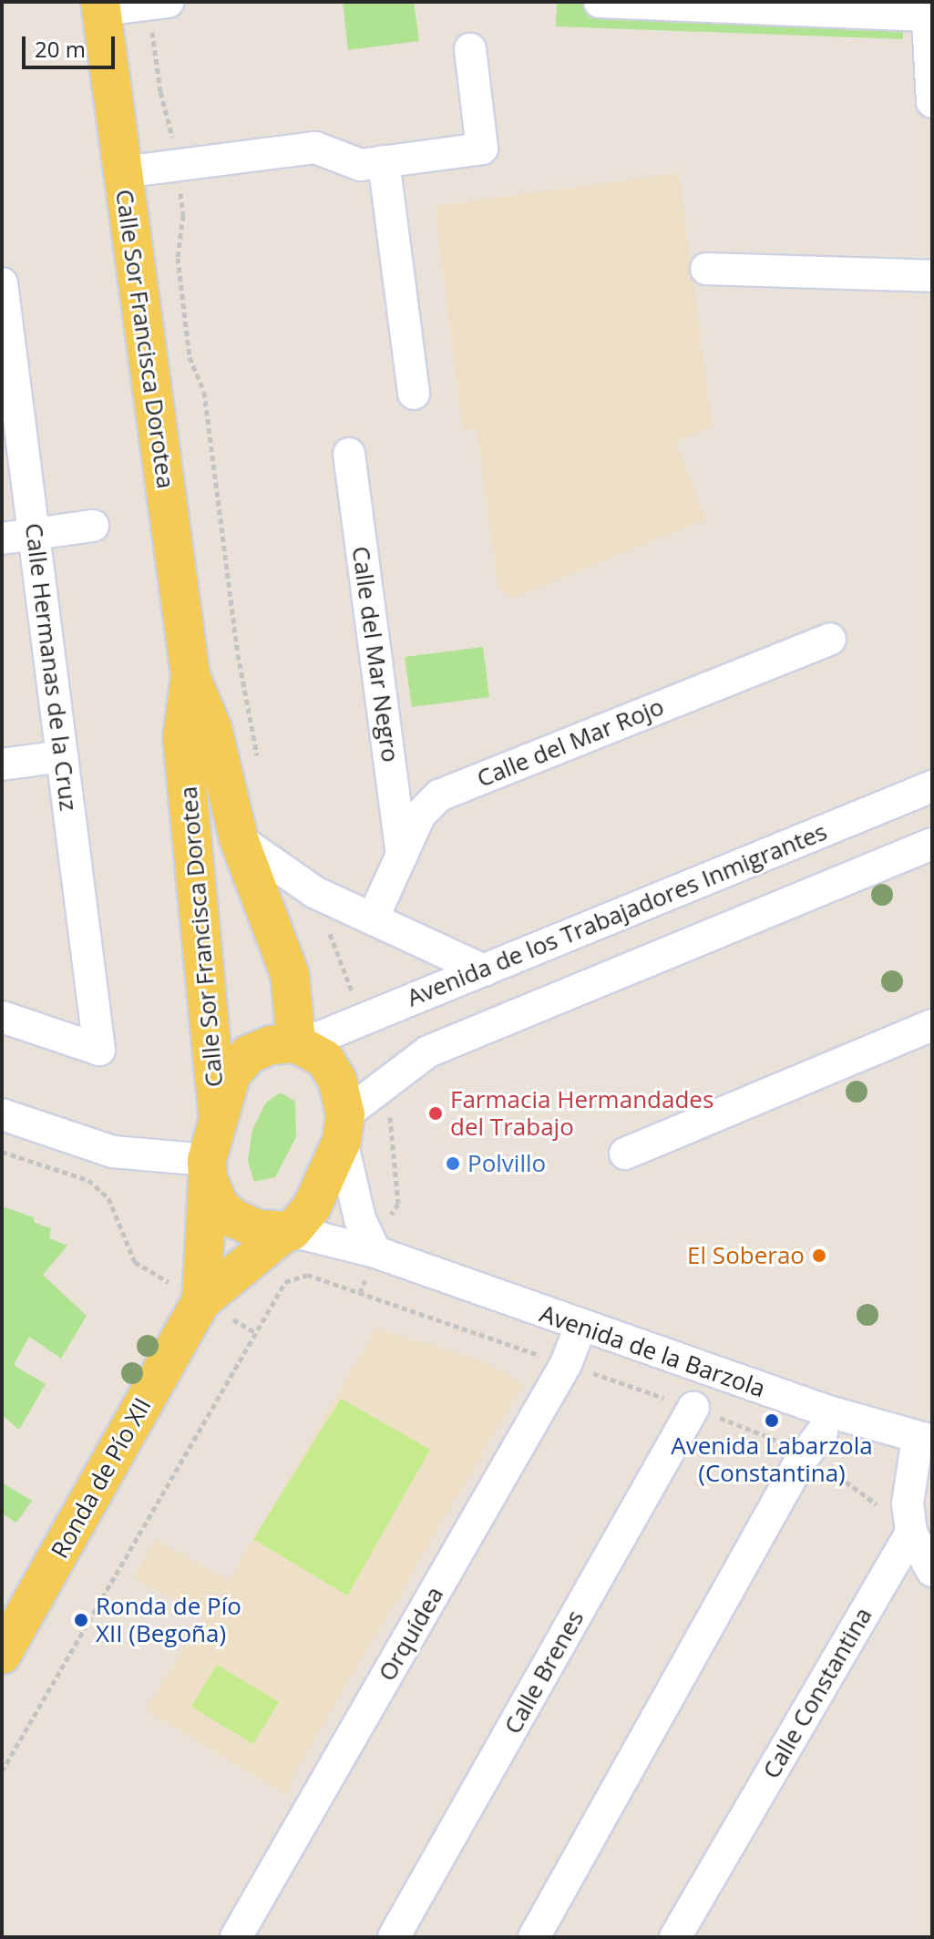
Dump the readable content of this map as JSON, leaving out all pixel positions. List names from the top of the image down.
{
  "streets": {
    "main road": ["Calle Sor Francisca Dorotea", "Ronda de Pío XII"],
    "street": [
      "Calle del Mar Negro",
      "Calle Hermanas de la Cruz",
      "Calle del Mar Rojo",
      "Avenida de los Trabajadores Inmigrantes",
      "Avenida de la Barzola",
      "Orquídea",
      "Calle Brenes",
      "Calle Constantina"
    ]
  },
  "crossings": [
    ["Calle Sor Francisca Dorotea", "Avenida de los Trabajadores Inmigrantes"],
    ["Calle Sor Francisca Dorotea", "Avenida de la Barzola"],
    ["Calle Sor Francisca Dorotea", "Ronda de Pío XII"],
    ["Calle del Mar Negro", "Calle del Mar Rojo"],
    ["Avenida de los Trabajadores Inmigrantes", "Avenida de la Barzola"],
    ["Avenida de los Trabajadores Inmigrantes", "Ronda de Pío XII"],
    ["Avenida de la Barzola", "Ronda de Pío XII"],
    ["Avenida de la Barzola", "Orquídea"]
  ],
  "places": [
    "Farmacia Hermandades del Trabajo",
    "Polvillo",
    "El Soberao",
    "Avenida Labarzola (Constantina)",
    "Ronda de Pío XII (Begoña)"
  ],
  "scale_bar": "20 m"
}
